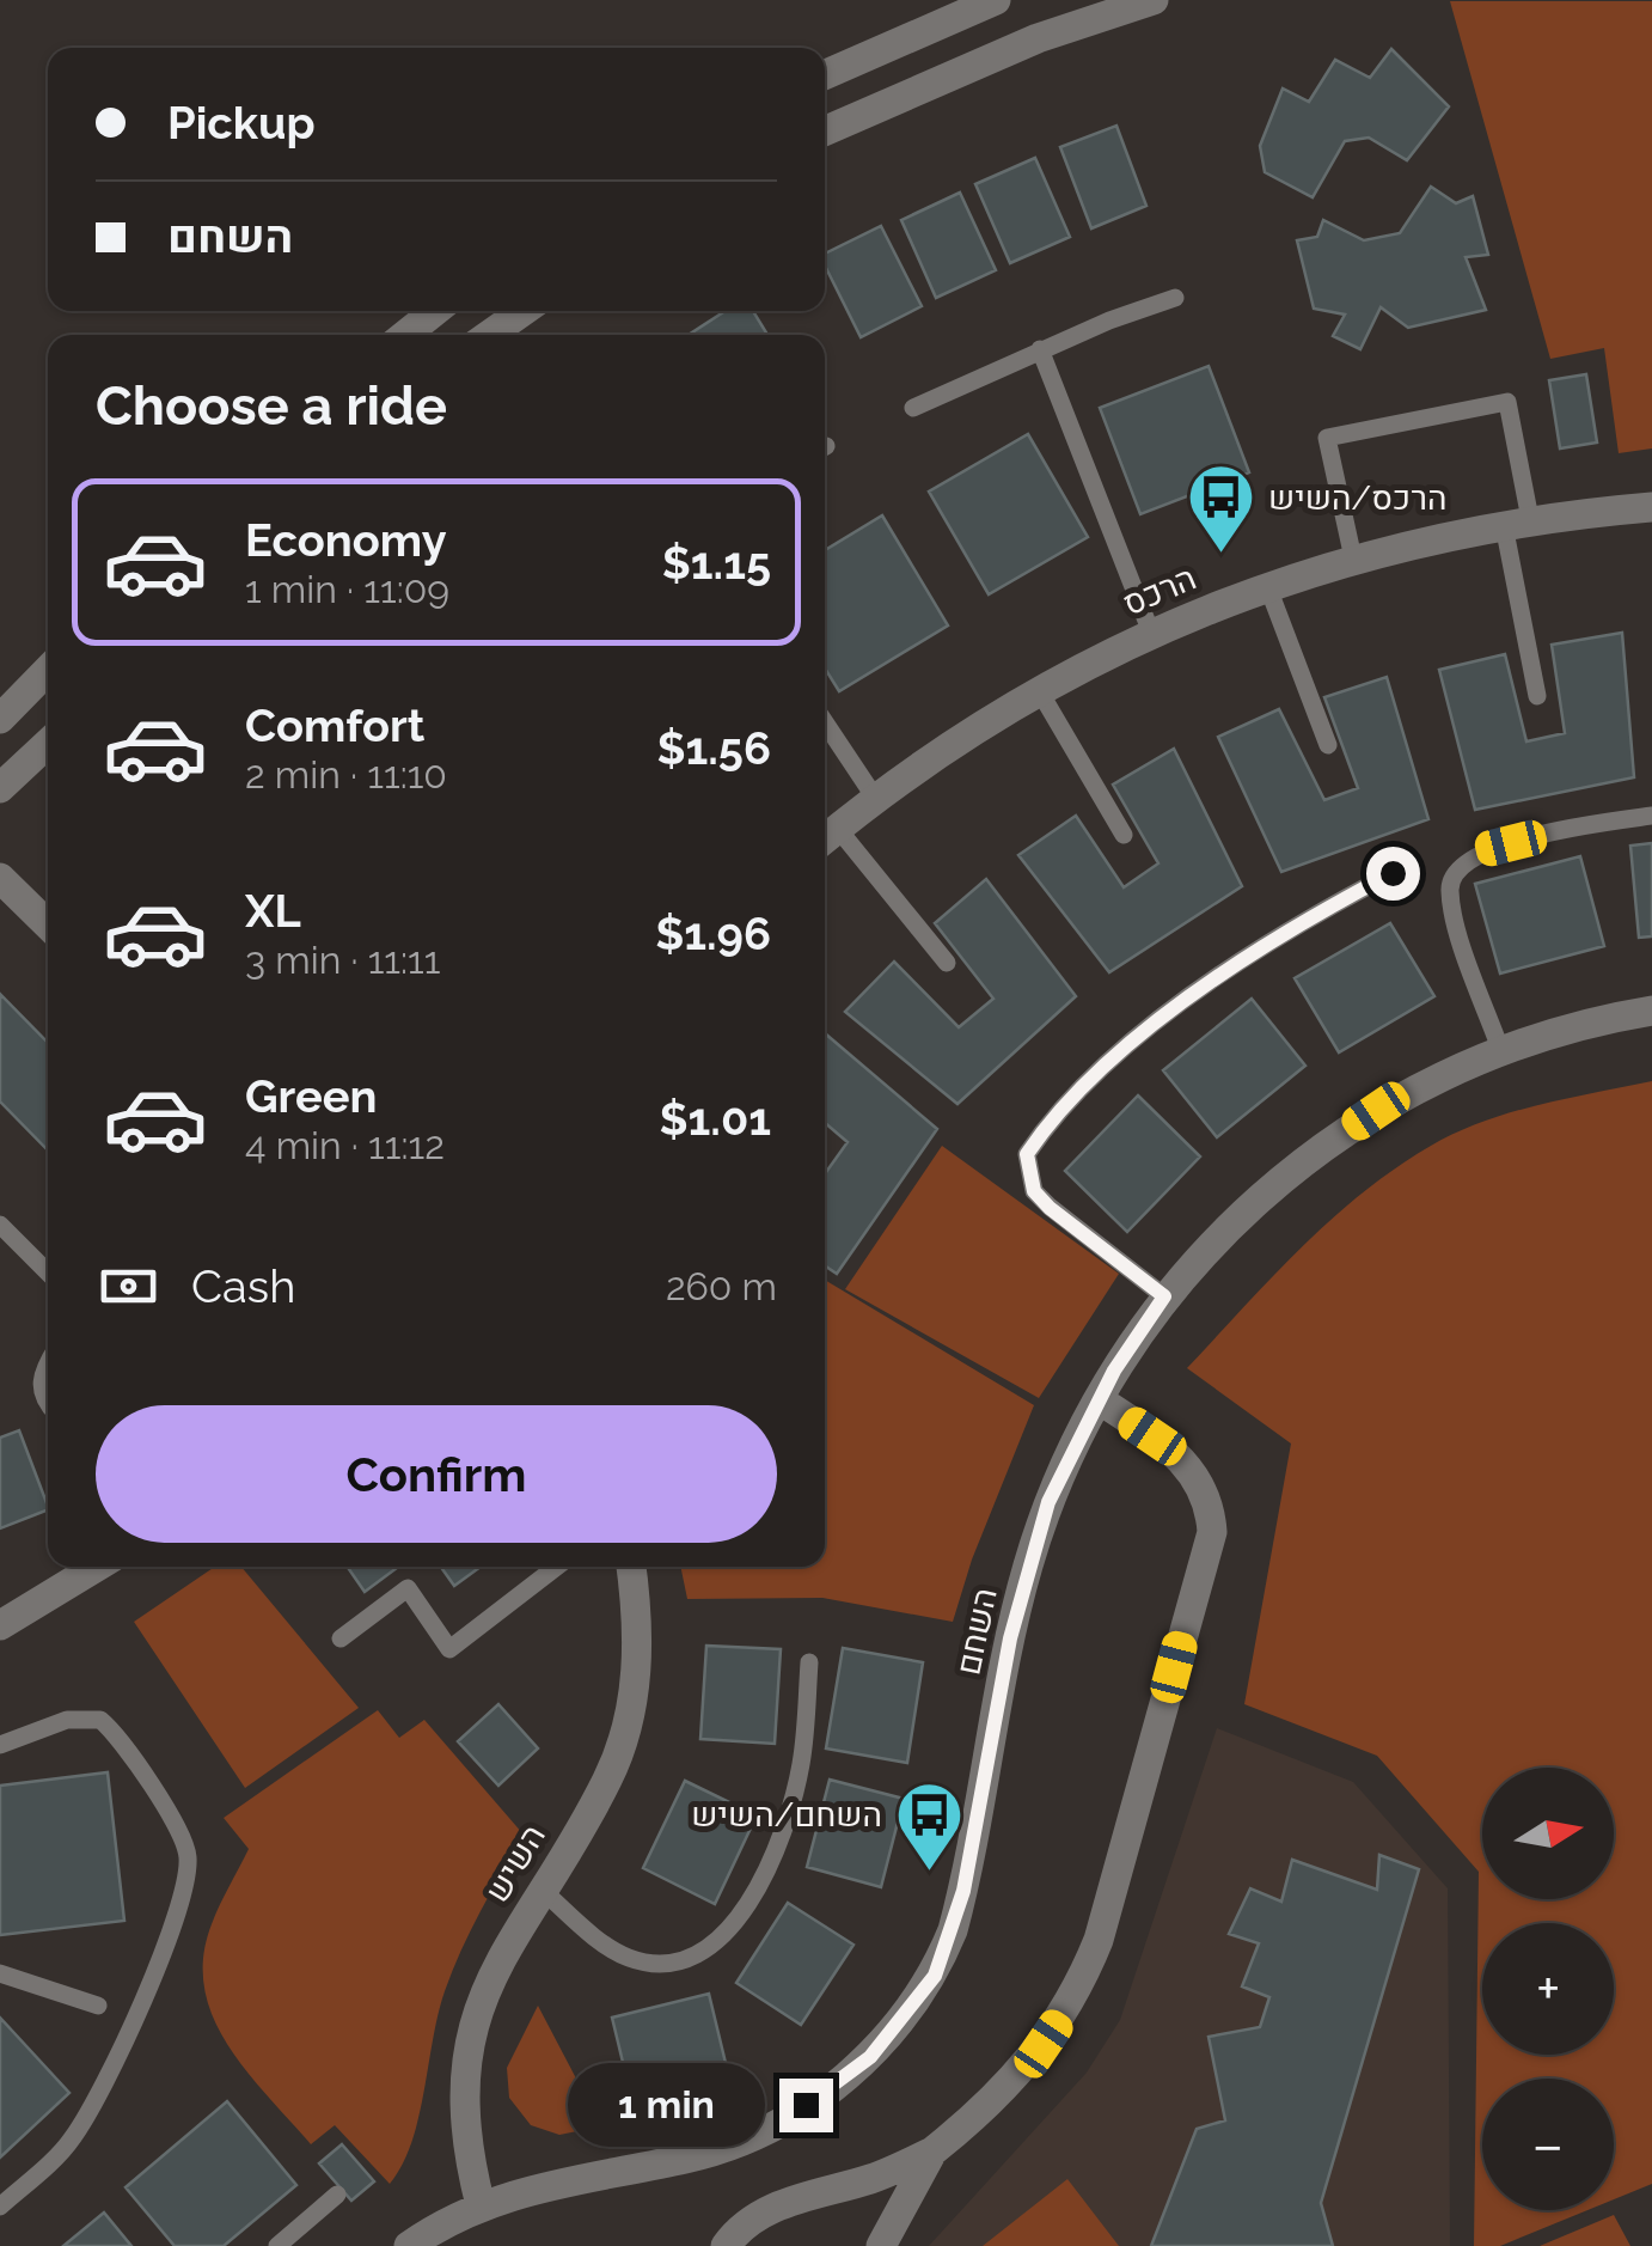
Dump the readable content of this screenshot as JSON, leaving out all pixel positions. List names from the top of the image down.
{
  "streets": {
    "street": ["הרכס", "השחם", "השיש"]
  },
  "crossings": [
    ["השחם", "השיש"]
  ],
  "places": {
    "bus stop": ["הרכס/השיש", "השחם/השיש"]
  },
  "north": "right",
  "page": {
    "banner": ["Pickup", "השחם"],
    "heading": "Choose a ride",
    "list": [
      {
        "name": "Economy",
        "note": "1 min · 11:09",
        "value": "$1.15"
      },
      {
        "name": "Comfort",
        "note": "2 min · 11:10",
        "value": "$1.56"
      },
      {
        "name": "XL",
        "note": "3 min · 11:11",
        "value": "$1.96"
      },
      {
        "name": "Green",
        "note": "4 min · 11:12",
        "value": "$1.01"
      }
    ],
    "pay": ["Cash", "260 m"],
    "buttons": "Confirm",
    "map_buttons": ["+", "−"],
    "bubble": "1 min"
  }
}
